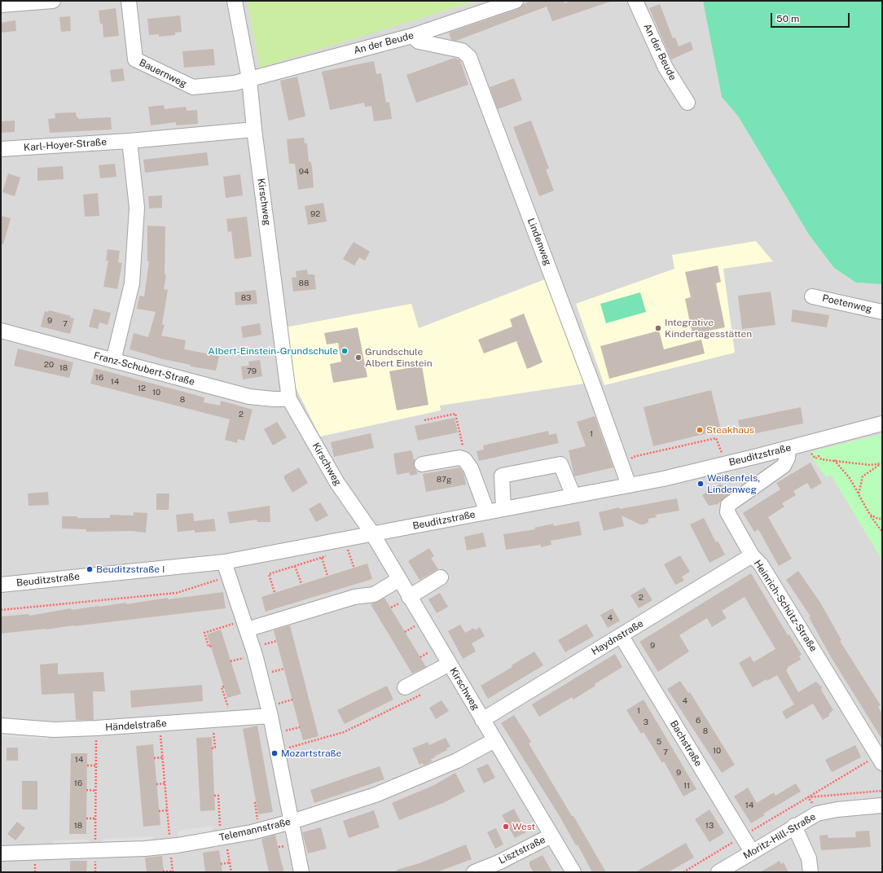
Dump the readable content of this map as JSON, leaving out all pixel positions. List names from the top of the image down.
{
  "streets": {
    "street": [
      "An der Beude",
      "Bauernweg",
      "Karl-Hoyer-Straße",
      "Kirschweg",
      "Lindenweg",
      "Poetenweg",
      "Franz-Schubert-Straße",
      "Beuditzstraße",
      "Heinrich-Schütz-Straße",
      "Haydnstraße",
      "Händelstraße",
      "Bachstraße",
      "Telemannstraße",
      "Moritz-Hill-Straße",
      "Lisztstraße"
    ]
  },
  "crossings": [
    ["An der Beude", "Bauernweg"],
    ["An der Beude", "Kirschweg"],
    ["An der Beude", "Lindenweg"],
    ["Bauernweg", "Kirschweg"],
    ["Karl-Hoyer-Straße", "Kirschweg"],
    ["Kirschweg", "Franz-Schubert-Straße"],
    ["Kirschweg", "Beuditzstraße"],
    ["Kirschweg", "Haydnstraße"],
    ["Kirschweg", "Telemannstraße"],
    ["Kirschweg", "Lisztstraße"],
    ["Lindenweg", "Beuditzstraße"],
    ["Beuditzstraße", "Heinrich-Schütz-Straße"],
    ["Heinrich-Schütz-Straße", "Haydnstraße"],
    ["Haydnstraße", "Bachstraße"],
    ["Bachstraße", "Moritz-Hill-Straße"]
  ],
  "places": [
    "Integrative Kindertagesstätten",
    "Albert-Einstein-Grundschule",
    "Grundschule Albert Einstein",
    "Steakhaus",
    "Weißenfels, Lindenweg",
    "Beuditzstraße I",
    "Mozartstraße",
    "West"
  ],
  "house_numbers": [
    "94",
    "92",
    "88",
    "83",
    "9",
    "7",
    "20",
    "18",
    "79",
    "16",
    "14",
    "12",
    "10",
    "8",
    "2",
    "1",
    "87g",
    "2",
    "4",
    "9",
    "4",
    "1",
    "6",
    "3",
    "8",
    "5",
    "10",
    "7",
    "14",
    "9",
    "16",
    "11",
    "14",
    "18",
    "13"
  ],
  "scale_bar": "50 m"
}
